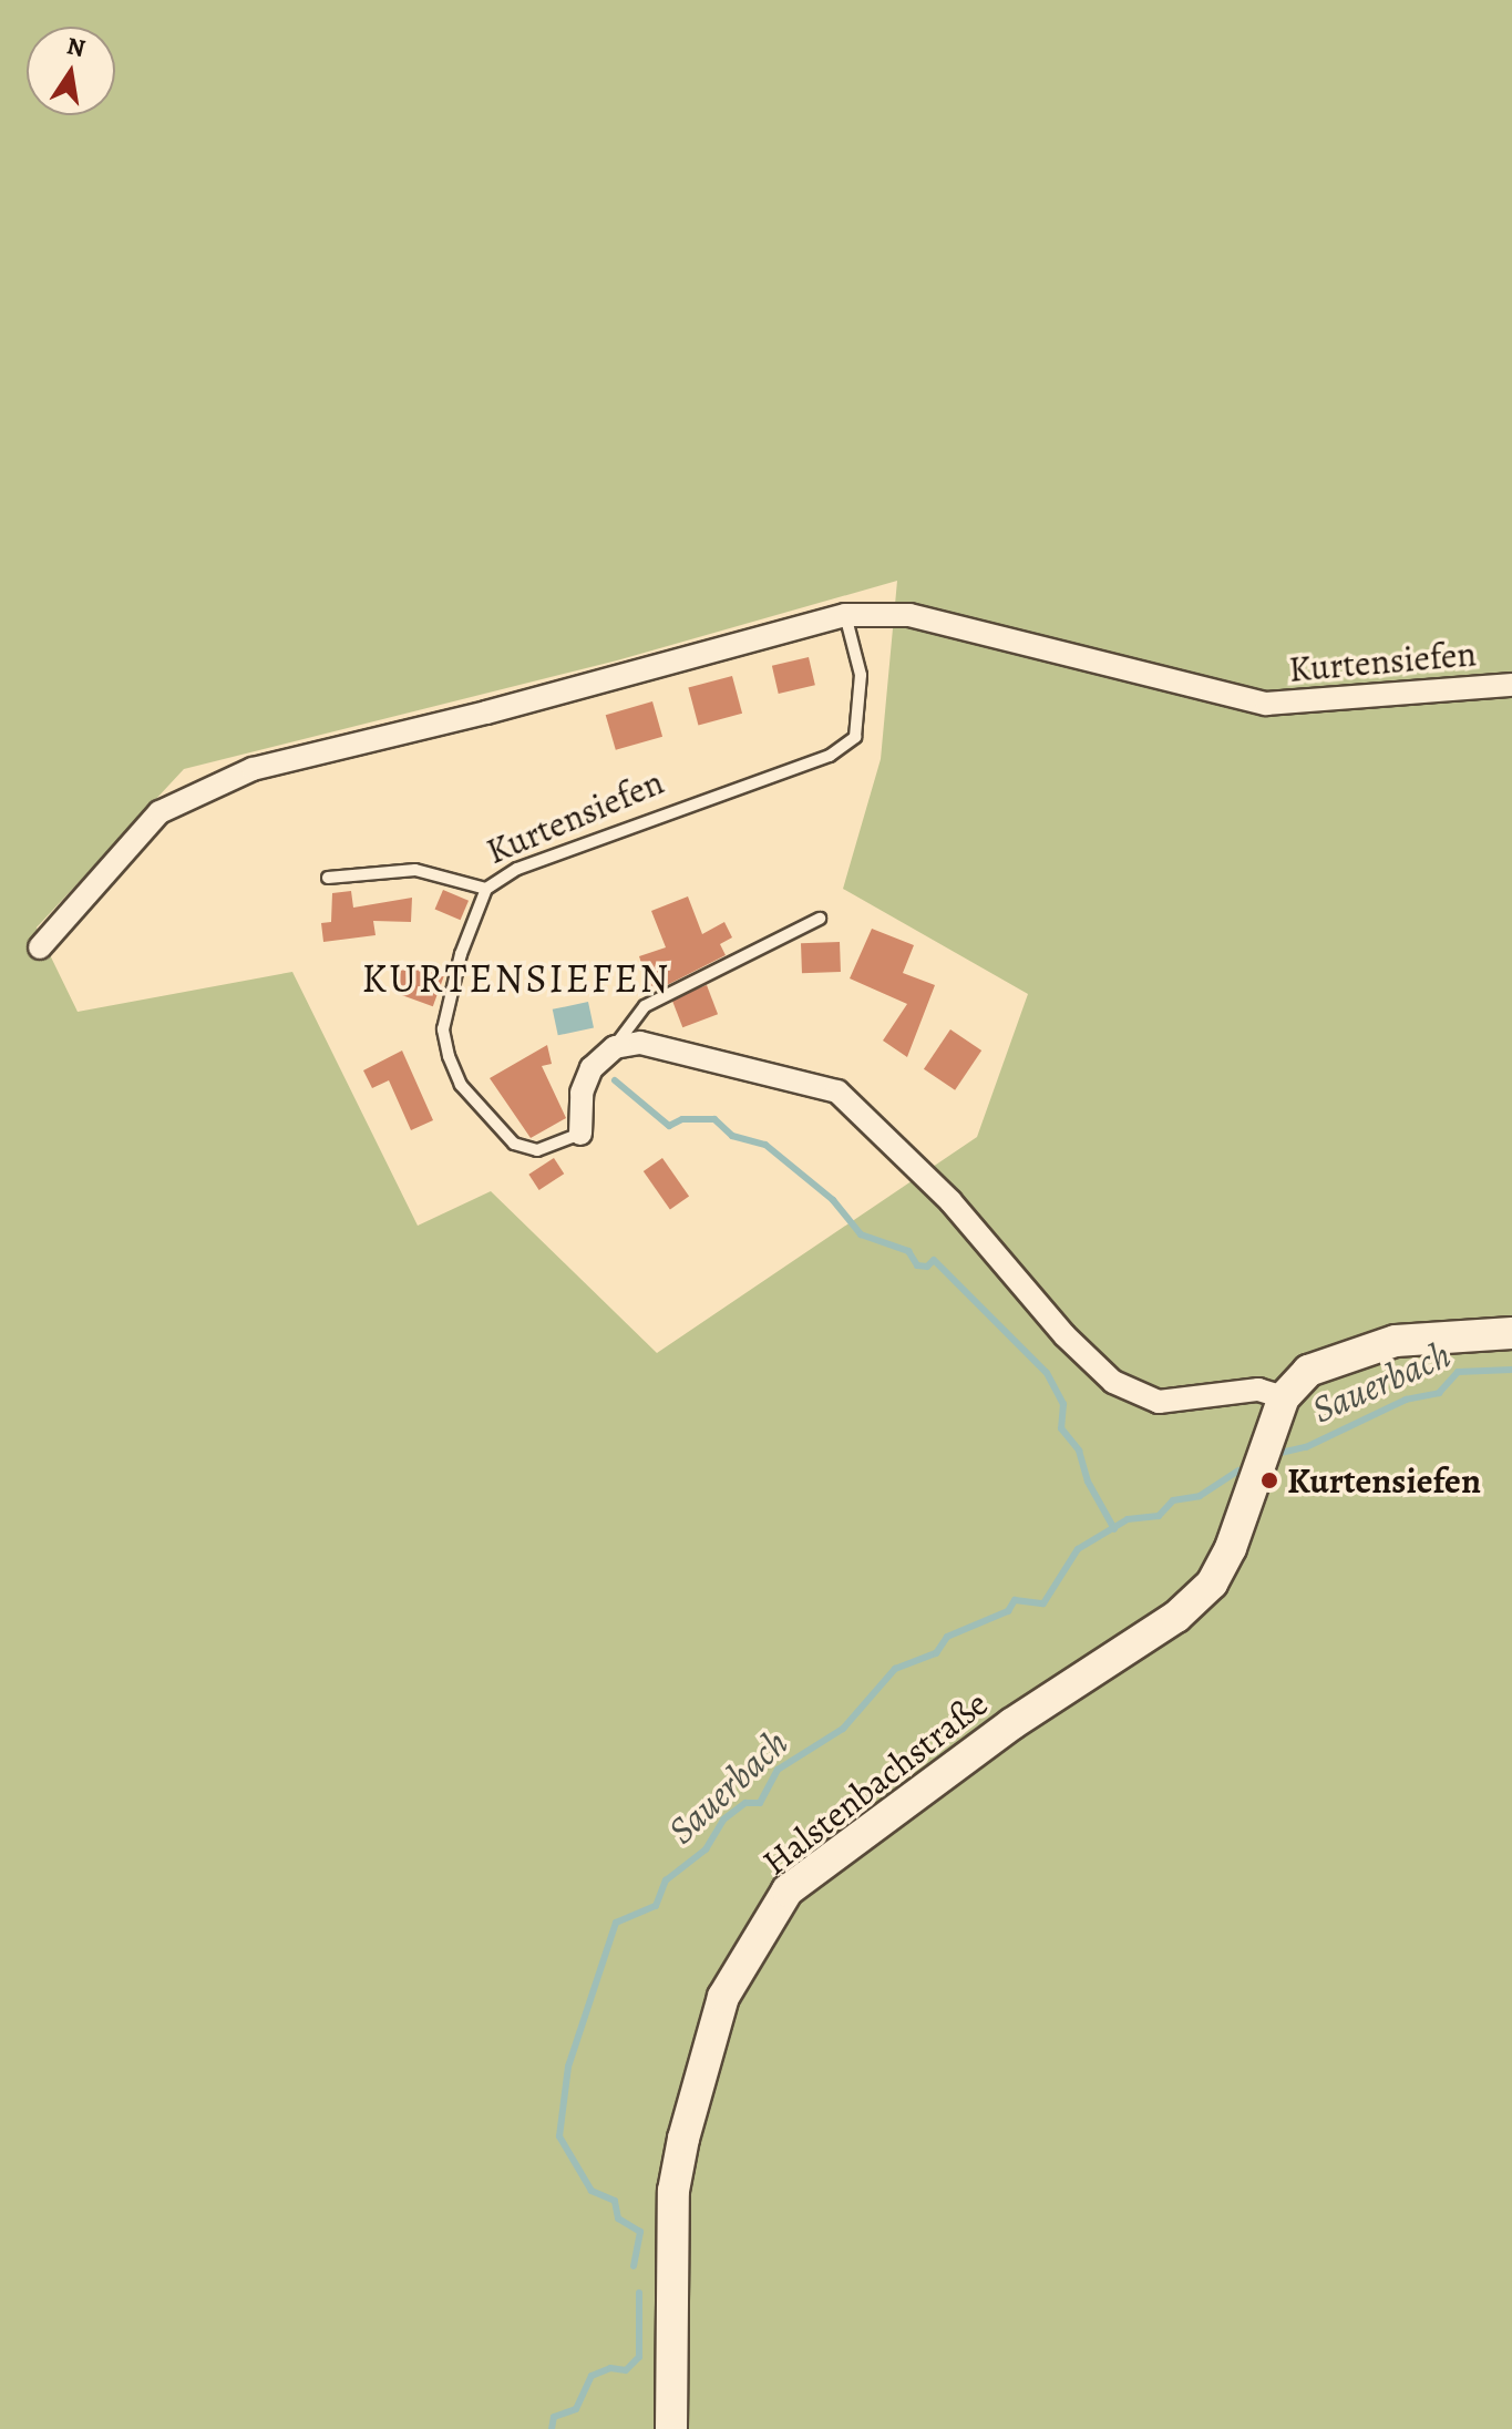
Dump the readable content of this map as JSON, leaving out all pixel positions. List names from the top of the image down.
{
  "streets": {
    "street": ["Kurtensiefen", "Halstenbachstraße"]
  },
  "districts": ["KURTENSIEFEN"],
  "water": ["Sauerbach"],
  "places": ["Kurtensiefen"],
  "north": "top"
}
